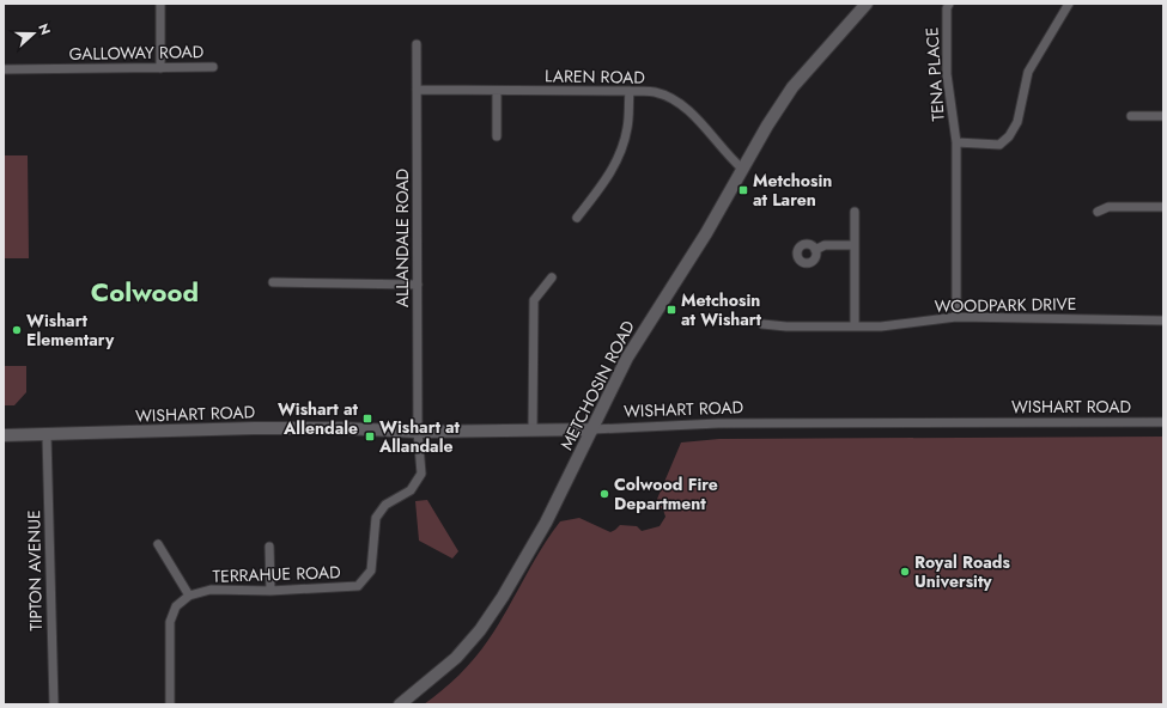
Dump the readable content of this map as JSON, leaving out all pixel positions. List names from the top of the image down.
{
  "streets": {
    "main road": ["METCHOSIN ROAD", "WISHART ROAD"],
    "street": [
      "GALLOWAY ROAD",
      "TENA PLACE",
      "LAREN ROAD",
      "ALLANDALE ROAD",
      "WOODPARK DRIVE",
      "TIPTON AVENUE",
      "TERRAHUE ROAD"
    ]
  },
  "crossings": [
    ["TENA PLACE", "WOODPARK DRIVE"],
    ["LAREN ROAD", "ALLANDALE ROAD"],
    ["LAREN ROAD", "METCHOSIN ROAD"],
    ["ALLANDALE ROAD", "WISHART ROAD"],
    ["ALLANDALE ROAD", "TERRAHUE ROAD"],
    ["METCHOSIN ROAD", "WISHART ROAD"],
    ["WISHART ROAD", "TIPTON AVENUE"],
    ["WISHART ROAD", "TERRAHUE ROAD"]
  ],
  "districts": ["Colwood"],
  "places": {
    "transit": [
      "Metchosin at Laren",
      "Metchosin at Wishart",
      "Wishart at Allendale",
      "Wishart at Allandale"
    ],
    "other": ["Wishart Elementary", "Colwood Fire Department", "Royal Roads University"]
  },
  "north": "right"
}
